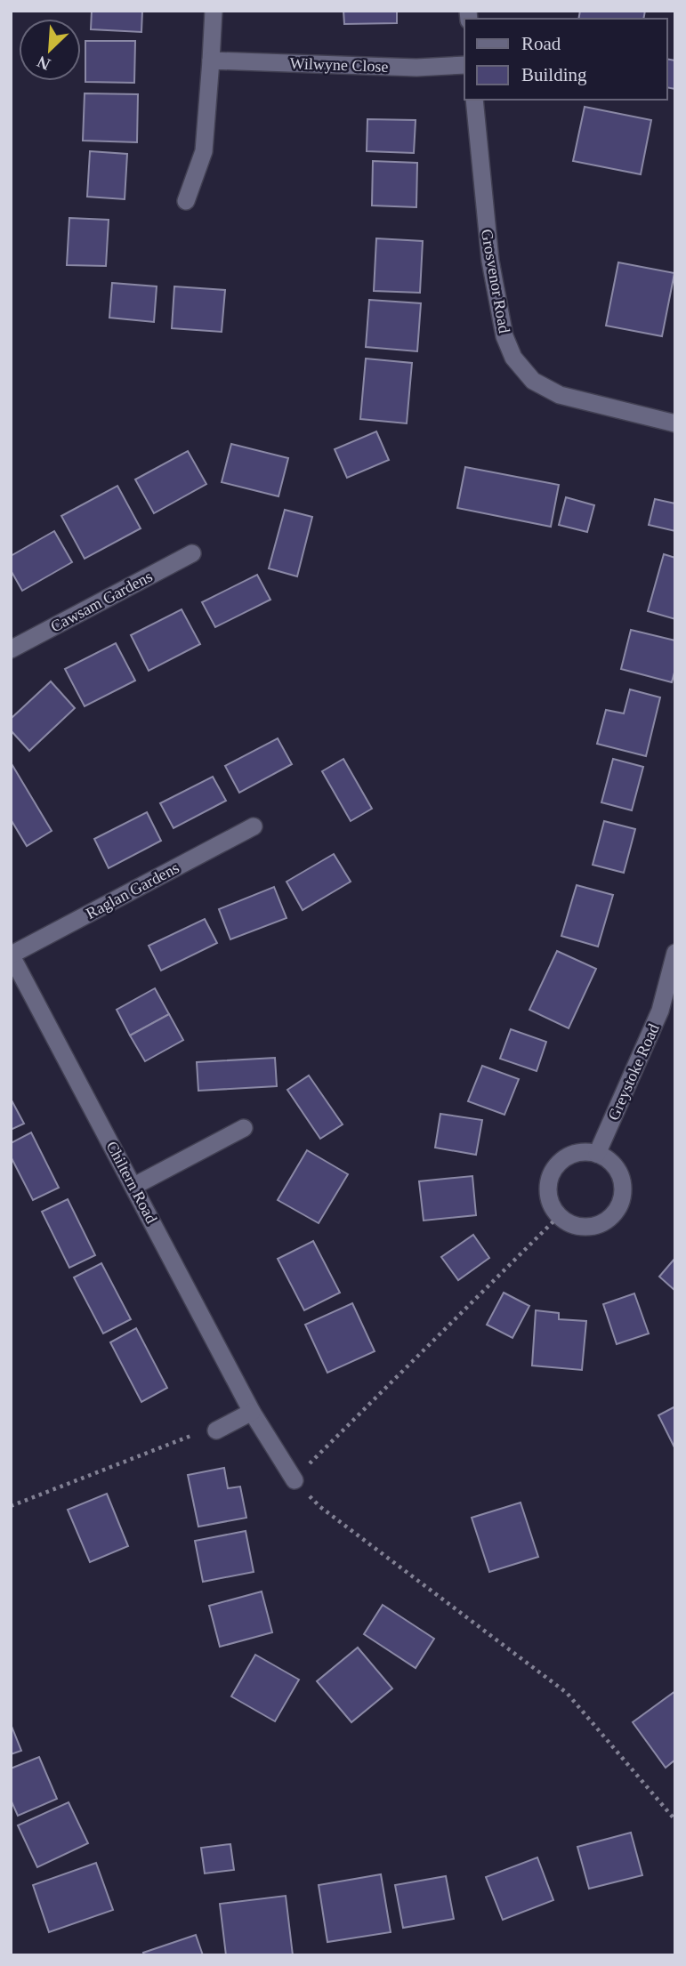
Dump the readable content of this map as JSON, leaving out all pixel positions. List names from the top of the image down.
{
  "streets": {
    "street": [
      "Wilwyne Close",
      "Grosvenor Road",
      "Cawsam Gardens",
      "Raglan Gardens",
      "Greystoke Road",
      "Chiltern Road"
    ]
  },
  "crossings": [
    ["Raglan Gardens", "Chiltern Road"]
  ],
  "legend": ["Road", "Building"],
  "north": "bottom left"
}
